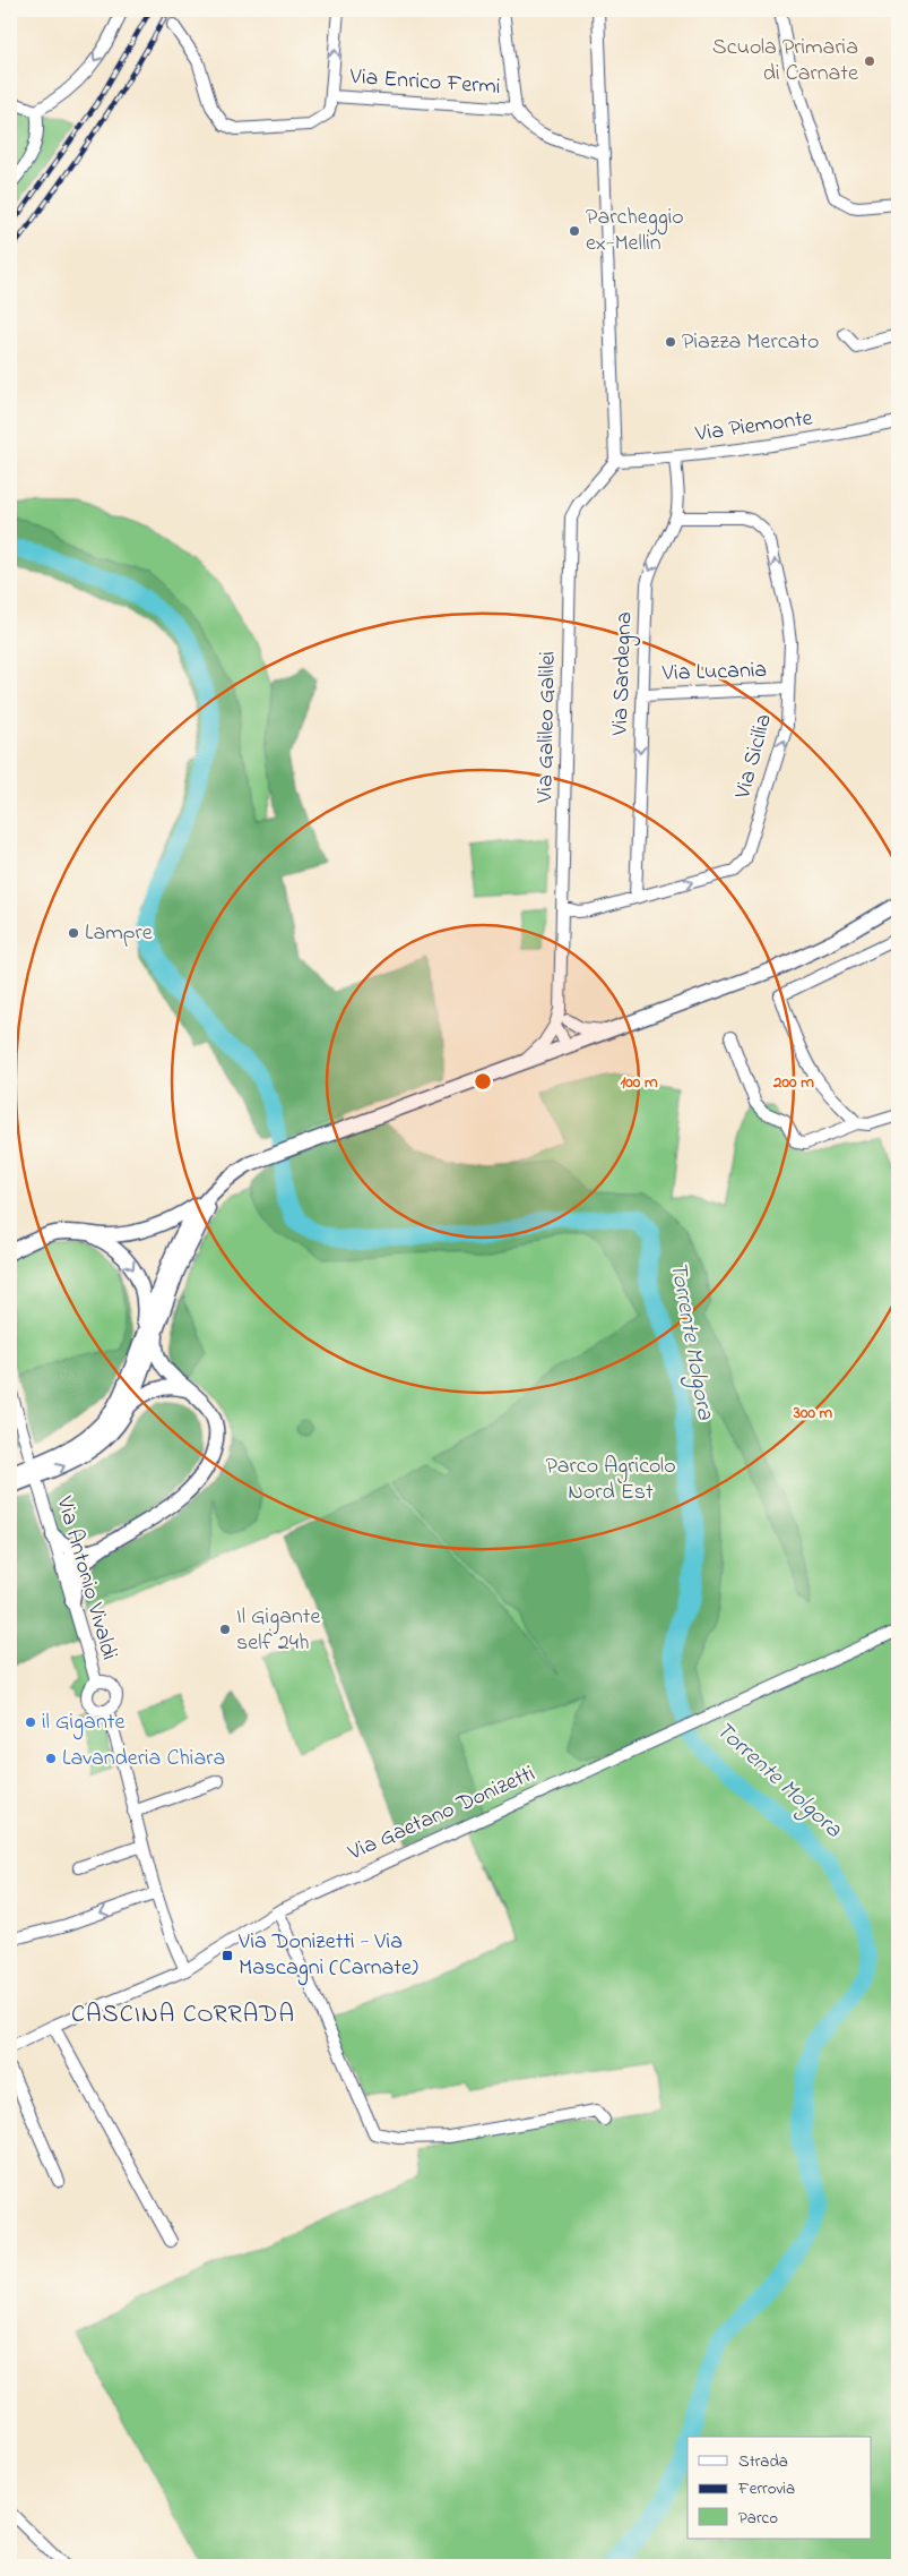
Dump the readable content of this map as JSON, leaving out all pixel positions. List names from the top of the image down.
{
  "streets": {
    "street": [
      "Via Enrico Fermi",
      "Via Piemonte",
      "Via Lucania",
      "Via Sardegna",
      "Via Galileo Galilei",
      "Via Sicilia",
      "Via Antonio Vivaldi",
      "Via Gaetano Donizetti"
    ]
  },
  "crossings": [
    ["Via Piemonte", "Via Sardegna"],
    ["Via Piemonte", "Via Galileo Galilei"],
    ["Via Lucania", "Via Sardegna"],
    ["Via Lucania", "Via Sicilia"],
    ["Via Sardegna", "Via Sicilia"],
    ["Via Galileo Galilei", "Via Sicilia"],
    ["Via Antonio Vivaldi", "Via Gaetano Donizetti"]
  ],
  "one_way": ["Via Sardegna"],
  "districts": ["CASCINA CORRADA"],
  "water": ["Torrente Molgora"],
  "parks": ["Parco Agricolo Nord Est"],
  "places": {
    "other": [
      "Scuola Primaria di Carnate",
      "Parcheggio ex-Mellin",
      "Piazza Mercato",
      "Lampre",
      "Il Gigante self 24h",
      "il Gigante",
      "Lavanderia Chiara"
    ],
    "transit": ["Via Donizetti - Via Mascagni (Carnate)"]
  },
  "legend": ["Strada", "Ferrovia", "Parco"],
  "rings": ["100 m", "200 m", "300 m"]
}
